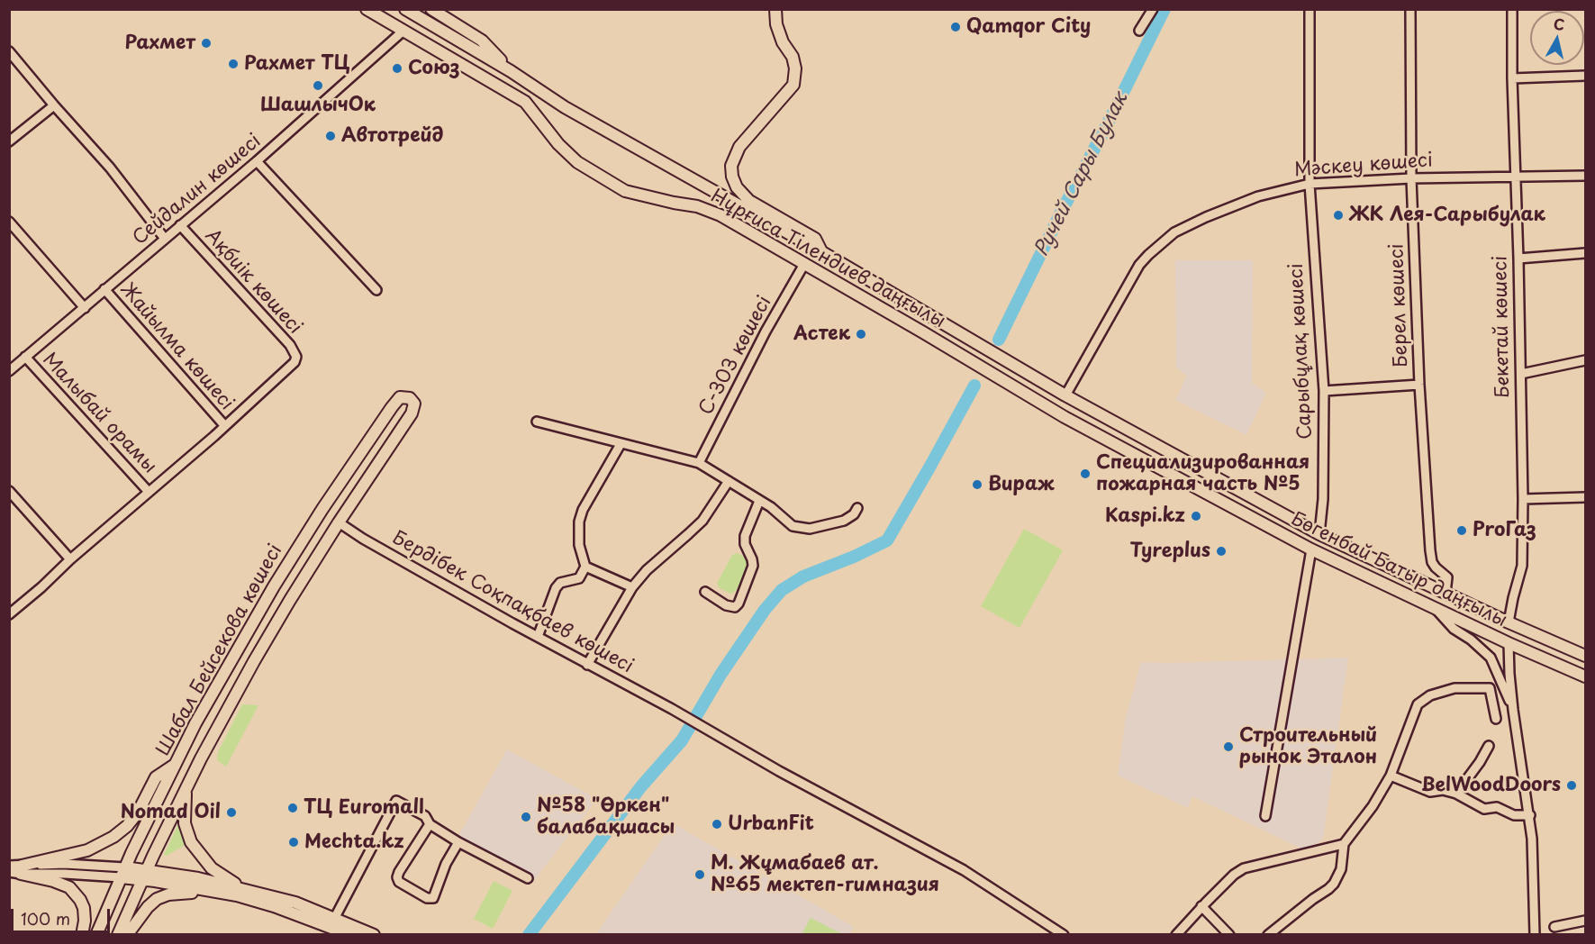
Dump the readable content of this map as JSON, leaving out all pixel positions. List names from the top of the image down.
{
  "streets": {
    "main road": [
      "Мәскеу көшесі",
      "Нұрғиса Тілендиев даңғылы",
      "Бекетай көшесі",
      "Сарыбұлақ көшесі",
      "Бөгенбай Батыр даңғылы",
      "Шабал Бейсекова көшесі"
    ],
    "street": [
      "Сейдалин көшесі",
      "Ақбиік көшесі",
      "Берел көшесі",
      "Жайылма көшесі",
      "С-303 көшесі",
      "Малыбай орамы",
      "Бердібек Соқпақбаев көшесі"
    ]
  },
  "crossings": [
    ["Мәскеу көшесі", "Нұрғиса Тілендиев даңғылы"],
    ["Мәскеу көшесі", "Берел көшесі"],
    ["Мәскеу көшесі", "Бекетай көшесі"],
    ["Мәскеу көшесі", "Сарыбұлақ көшесі"],
    ["Мәскеу көшесі", "Бөгенбай Батыр даңғылы"],
    ["Сейдалин көшесі", "Нұрғиса Тілендиев даңғылы"],
    ["Сейдалин көшесі", "Ақбиік көшесі"],
    ["Сейдалин көшесі", "Жайылма көшесі"],
    ["Сейдалин көшесі", "Малыбай орамы"],
    ["Нұрғиса Тілендиев даңғылы", "С-303 көшесі"],
    ["Нұрғиса Тілендиев даңғылы", "Бөгенбай Батыр даңғылы"],
    ["Ақбиік көшесі", "Жайылма көшесі"],
    ["Берел көшесі", "Бөгенбай Батыр даңғылы"],
    ["Бекетай көшесі", "Бөгенбай Батыр даңғылы"],
    ["Сарыбұлақ көшесі", "Бөгенбай Батыр даңғылы"],
    ["Бердібек Соқпақбаев көшесі", "Шабал Бейсекова көшесі"]
  ],
  "water": ["Ручей Сары Булак"],
  "places": [
    "Qamqor City",
    "Рахмет",
    "Рахмет ТЦ",
    "Союз",
    "ШашлычОк",
    "Автотрейд",
    "ЖК Лея-Сарыбулак",
    "Астек",
    "Специализированная пожарная часть №5",
    "Вираж",
    "Kaspi.kz",
    "ProГаз",
    "Tyreplus",
    "Строительный рынок Эталон",
    "BelWoodDoors",
    "ТЦ Euromall",
    "Nomad Oil",
    "№58 \"Өркен\" балабақшасы",
    "UrbanFit",
    "Mechta.kz",
    "М. Жұмабаев ат. №65 мектеп-гимназия"
  ],
  "scale_bar": "100 m",
  "north": "top"
}
